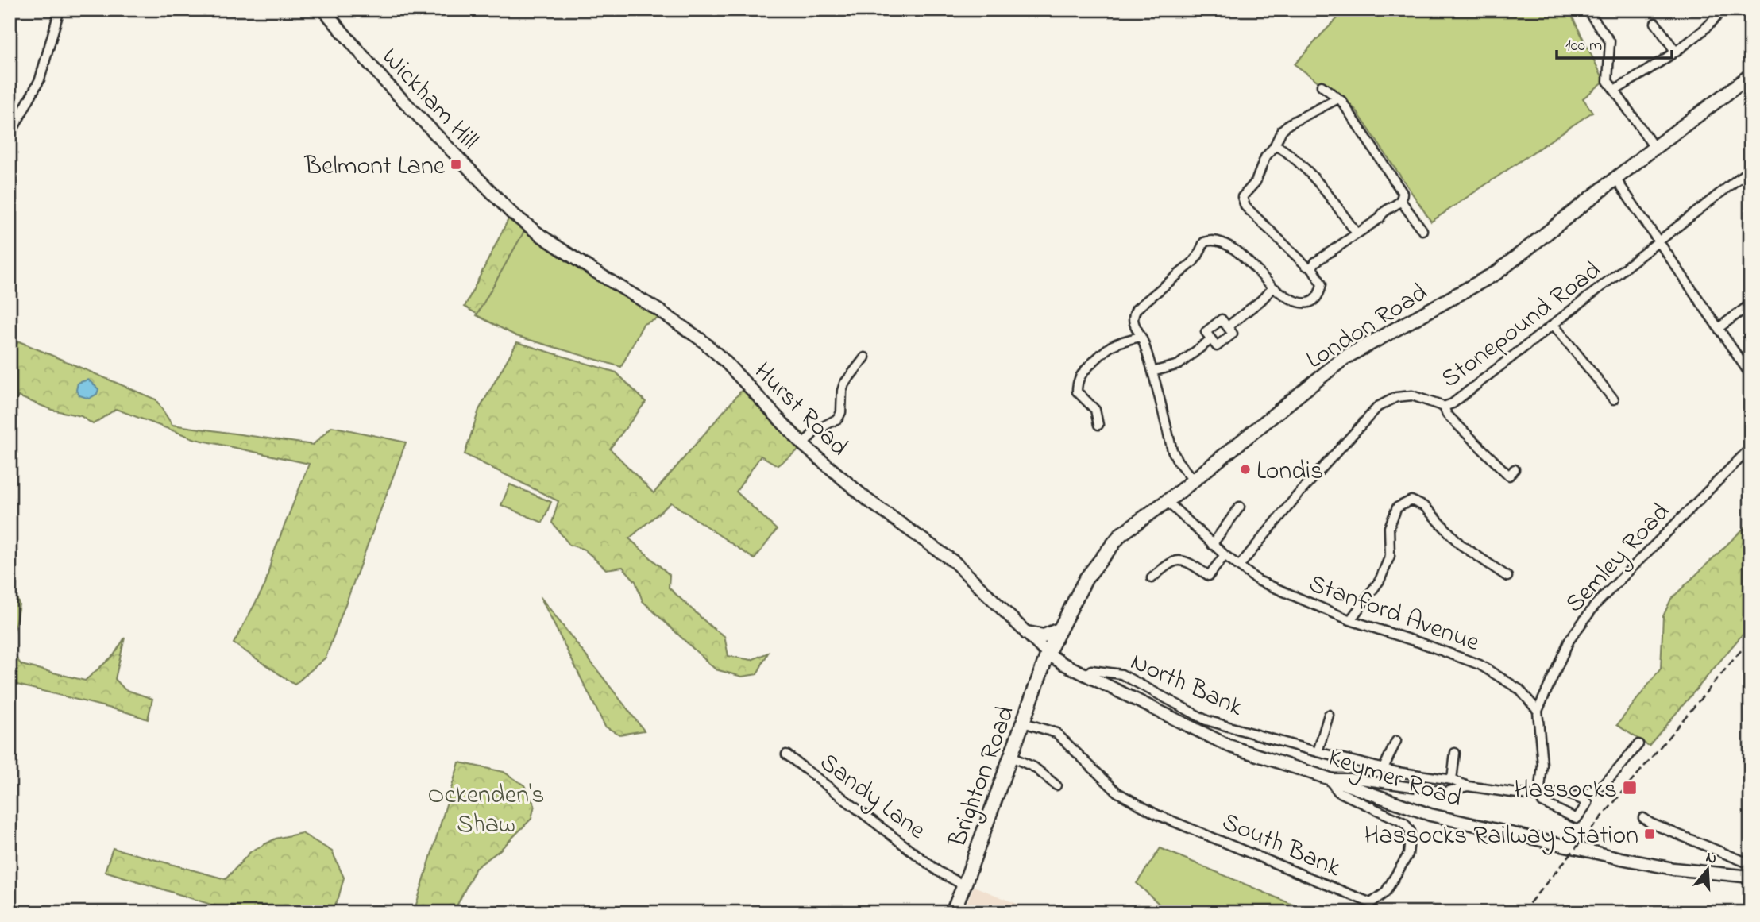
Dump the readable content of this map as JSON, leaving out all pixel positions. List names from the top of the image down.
{
  "streets": {
    "main road": [
      "Wickham Hill",
      "London Road",
      "Hurst Road",
      "Brighton Road",
      "Keymer Road"
    ],
    "street": [
      "Stonepound Road",
      "Semley Road",
      "Stanford Avenue",
      "North Bank",
      "Sandy Lane",
      "South Bank"
    ]
  },
  "crossings": [
    ["Wickham Hill", "Hurst Road"],
    ["Stonepound Road", "Stanford Avenue"],
    ["London Road", "Hurst Road"],
    ["London Road", "Stanford Avenue"],
    ["London Road", "Brighton Road"],
    ["London Road", "Keymer Road"],
    ["Hurst Road", "Brighton Road"],
    ["Hurst Road", "Keymer Road"],
    ["Semley Road", "Stanford Avenue"],
    ["North Bank", "Keymer Road"],
    ["Brighton Road", "Keymer Road"],
    ["Brighton Road", "Sandy Lane"],
    ["Brighton Road", "South Bank"],
    ["Keymer Road", "South Bank"]
  ],
  "parks": ["Ockenden's Shaw"],
  "places": {
    "transit": ["Belmont Lane", "Hassocks", "Hassocks Railway Station"],
    "other": ["Londis"]
  },
  "scale_bar": "100 m",
  "north": "top"
}
